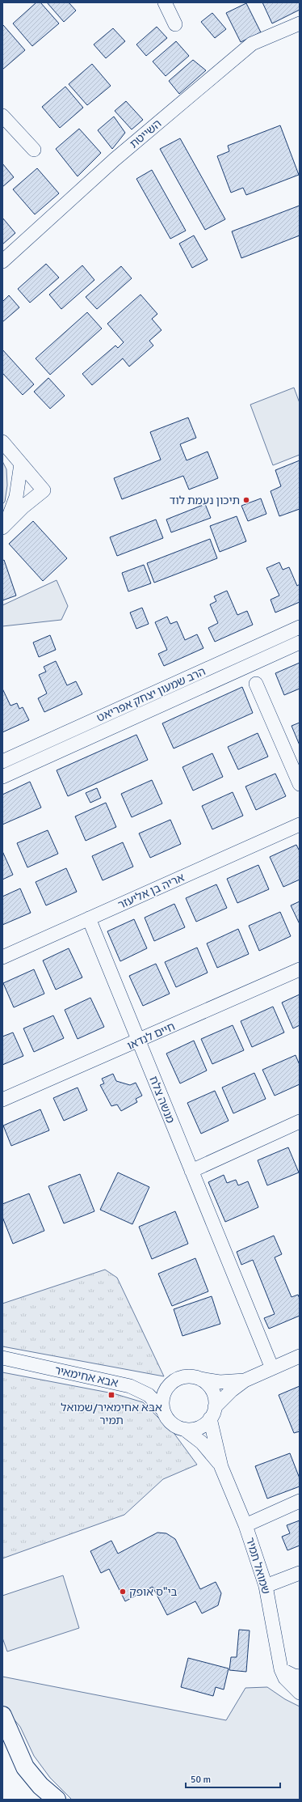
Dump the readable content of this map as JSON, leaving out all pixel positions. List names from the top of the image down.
{
  "streets": {
    "street": [
      "השייטת",
      "הרב שמעון יצחק אפריאט",
      "אריה בן אליעזר",
      "חיים לנדאו",
      "מנשה צלח",
      "אבא אחימאיר",
      "שמואל תמיר"
    ]
  },
  "crossings": [
    ["אריה בן אליעזר", "מנשה צלח"],
    ["חיים לנדאו", "מנשה צלח"],
    ["אבא אחימאיר", "שמואל תמיר"]
  ],
  "places": {
    "other": ["תיכון נעמת לוד", "בי\"ס אופק"],
    "transit": ["אבא אחימאיר/שמואל תמיר"]
  },
  "scale_bar": "50 m"
}
